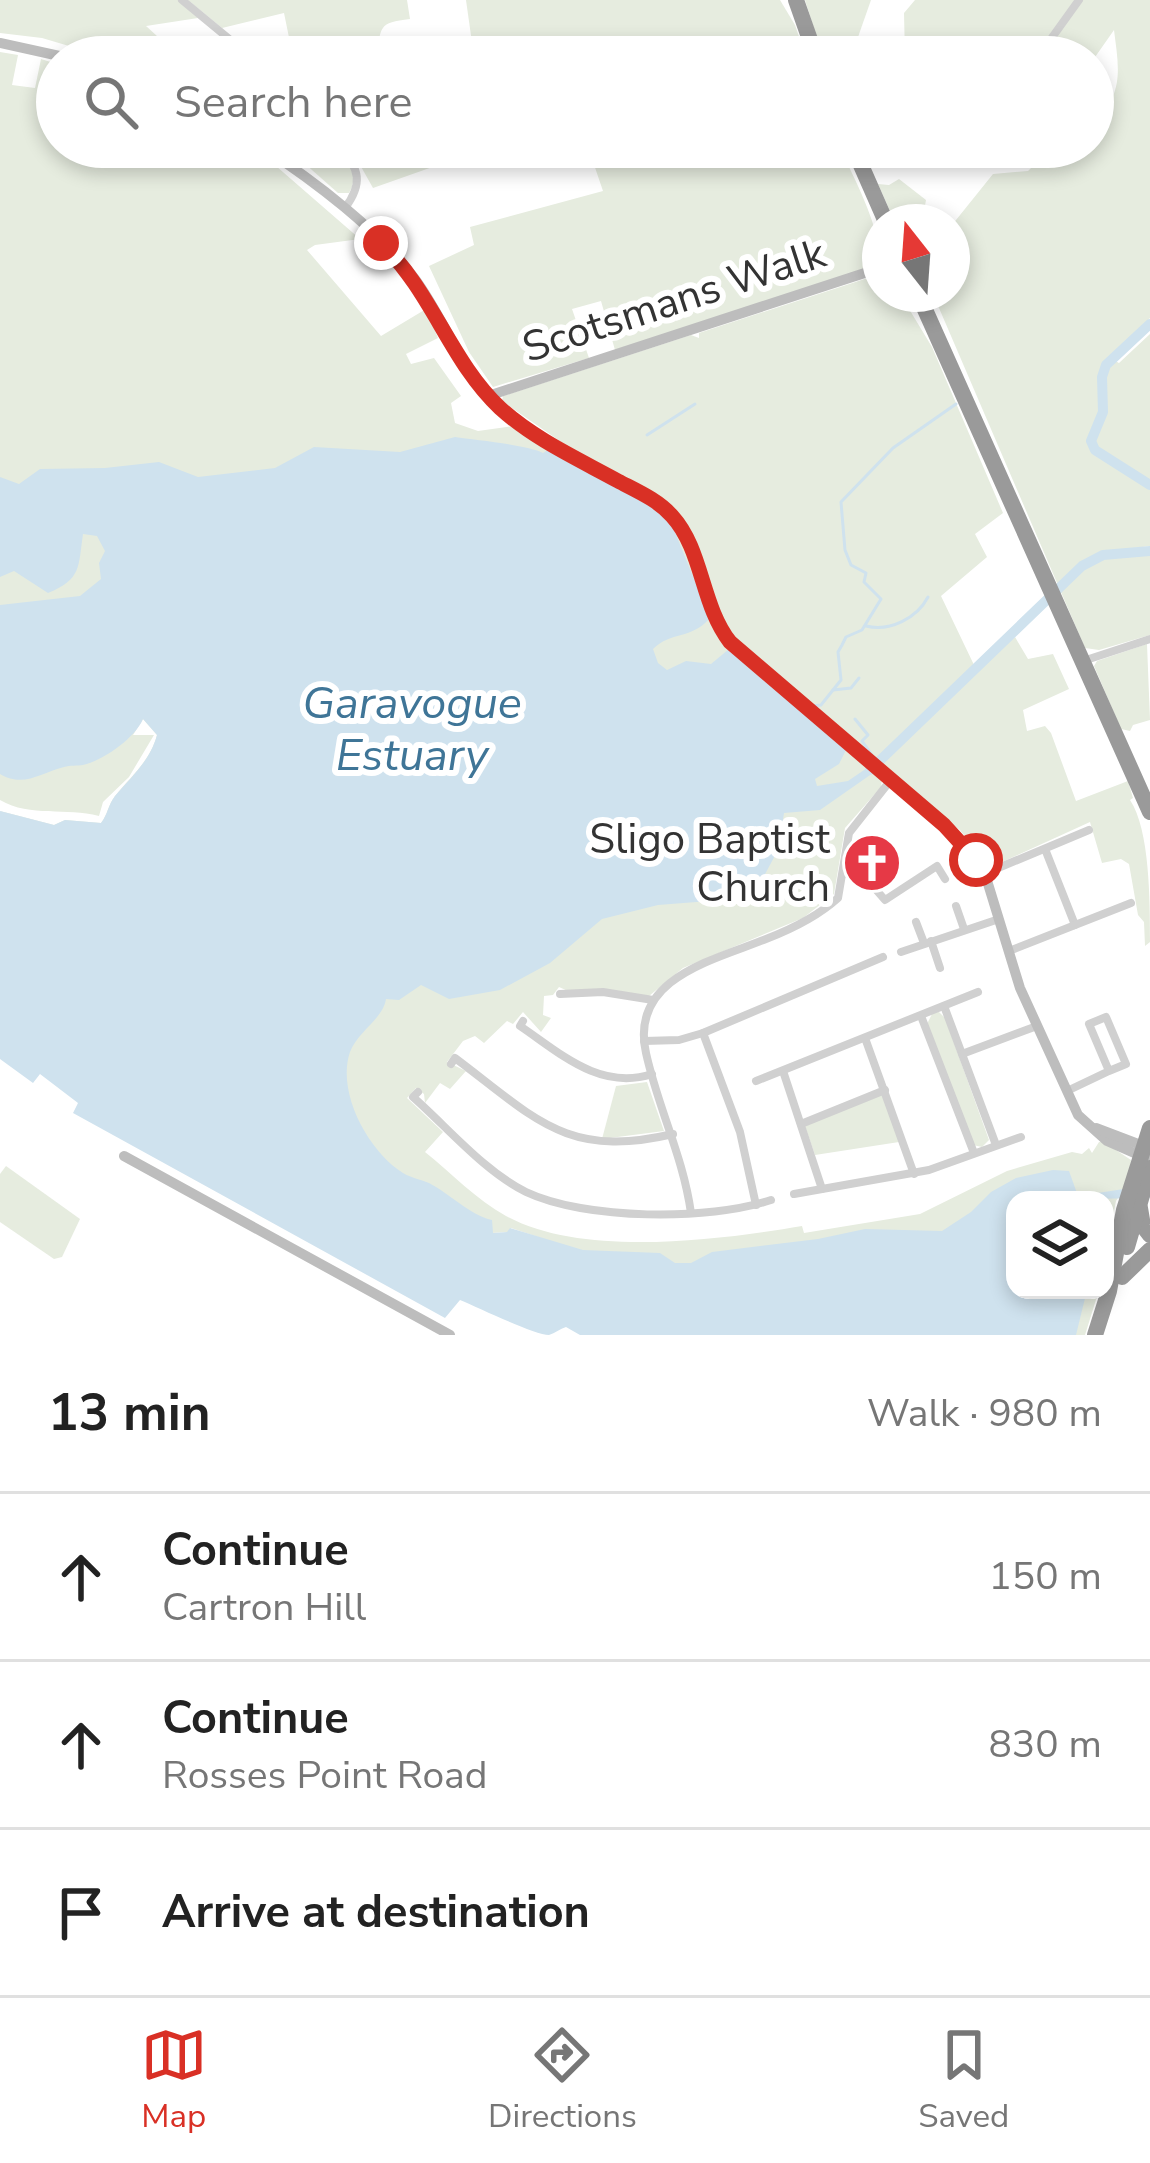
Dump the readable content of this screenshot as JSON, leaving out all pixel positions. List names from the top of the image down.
{
  "streets": {
    "main road": ["Scotsmans Walk"]
  },
  "water": ["Garavogue Estuary"],
  "places": {
    "church": ["Sligo Baptist Church"]
  },
  "north": "top",
  "page": {
    "search": "Search here",
    "heading": ["13 min", "Walk · 980 m"],
    "list": [
      ["Continue", "Cartron Hill", "150 m"],
      ["Continue", "Rosses Point Road", "830 m"],
      "Arrive at destination"
    ],
    "nav": ["Map", "Directions", "Saved"]
  }
}
